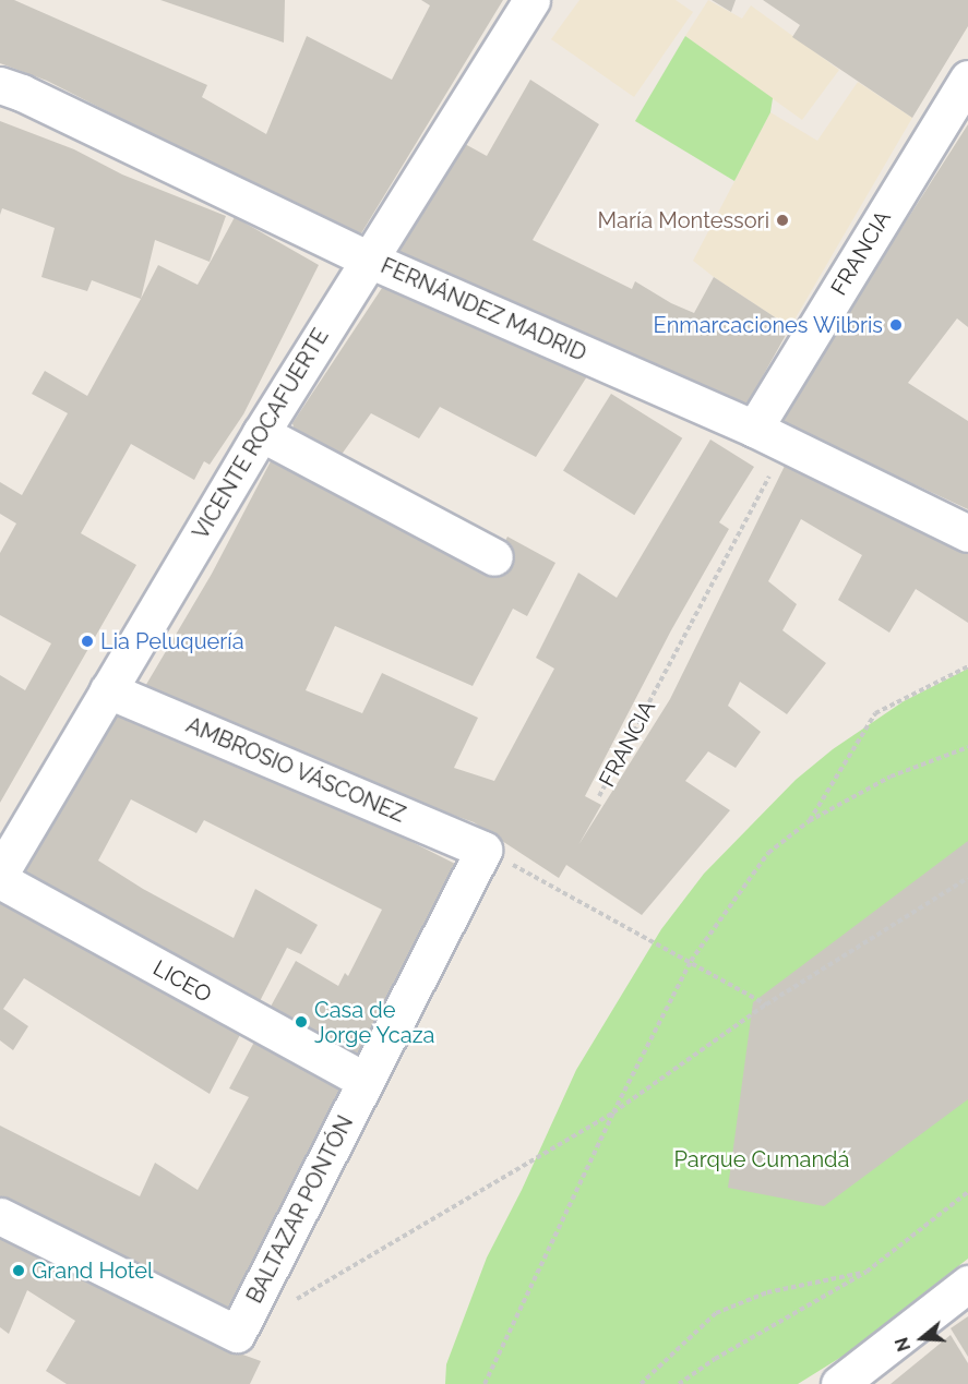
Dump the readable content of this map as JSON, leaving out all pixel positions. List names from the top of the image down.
{
  "streets": {
    "street": [
      "FRANCIA",
      "FERNÁNDEZ MADRID",
      "VICENTE ROCAFUERTE",
      "AMBROSIO VÁSCONEZ",
      "LICEO",
      "BALTAZAR PONTÓN"
    ]
  },
  "crossings": [
    ["FRANCIA", "FERNÁNDEZ MADRID"],
    ["FERNÁNDEZ MADRID", "VICENTE ROCAFUERTE"],
    ["VICENTE ROCAFUERTE", "AMBROSIO VÁSCONEZ"],
    ["AMBROSIO VÁSCONEZ", "BALTAZAR PONTÓN"],
    ["LICEO", "BALTAZAR PONTÓN"]
  ],
  "parks": ["Parque Cumandá"],
  "places": [
    "María Montessori",
    "Enmarcaciones Wilbris",
    "Lia Peluquería",
    "Casa de Jorge Ycaza",
    "Grand Hotel"
  ],
  "north": "left"
}
